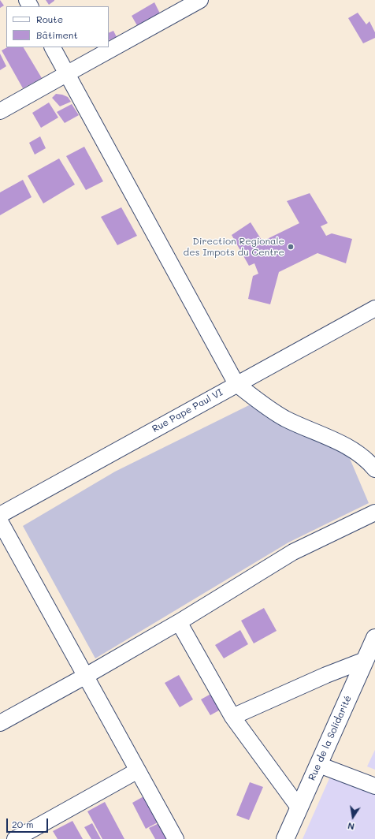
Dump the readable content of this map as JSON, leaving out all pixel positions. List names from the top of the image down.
{
  "streets": {
    "street": ["Rue Pape Paul VI", "Rue de la Solidarité"]
  },
  "places": ["Direction Regionale des Impots du Centre"],
  "legend": ["Route", "Bâtiment"],
  "scale_bar": "20 m",
  "north": "bottom"
}
